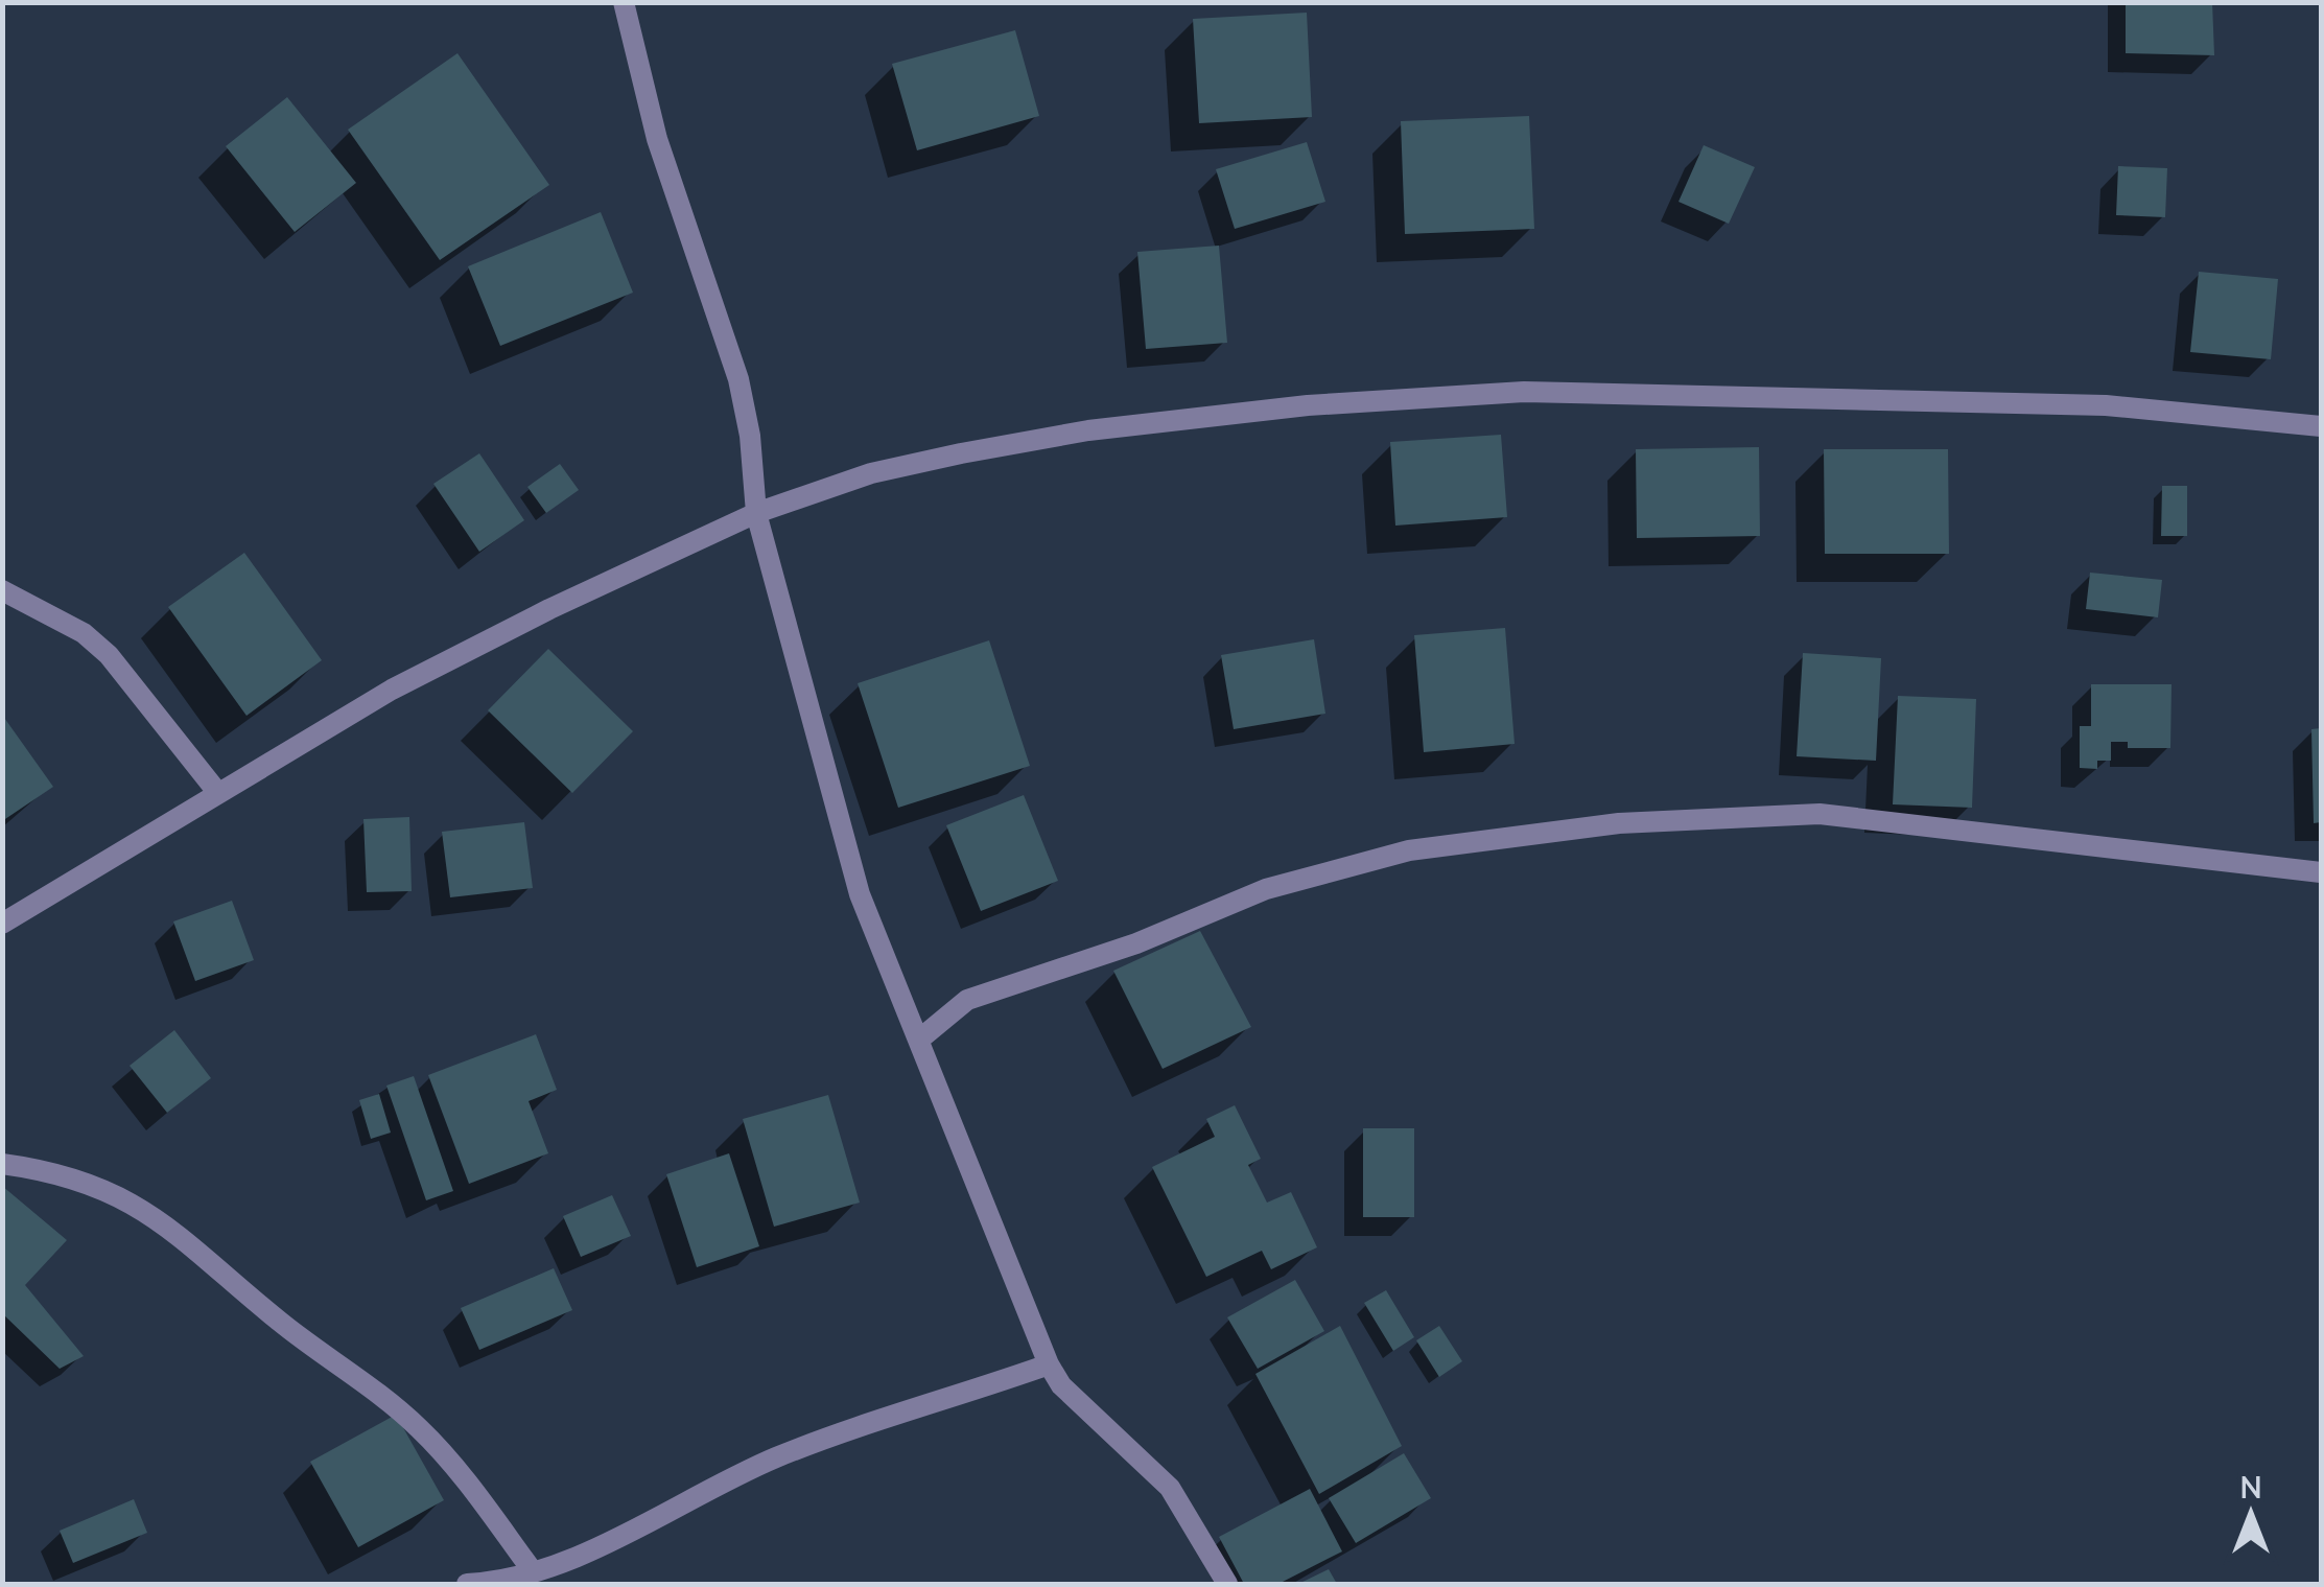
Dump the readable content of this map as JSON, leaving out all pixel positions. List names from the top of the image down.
{
  "north": "top"
}
